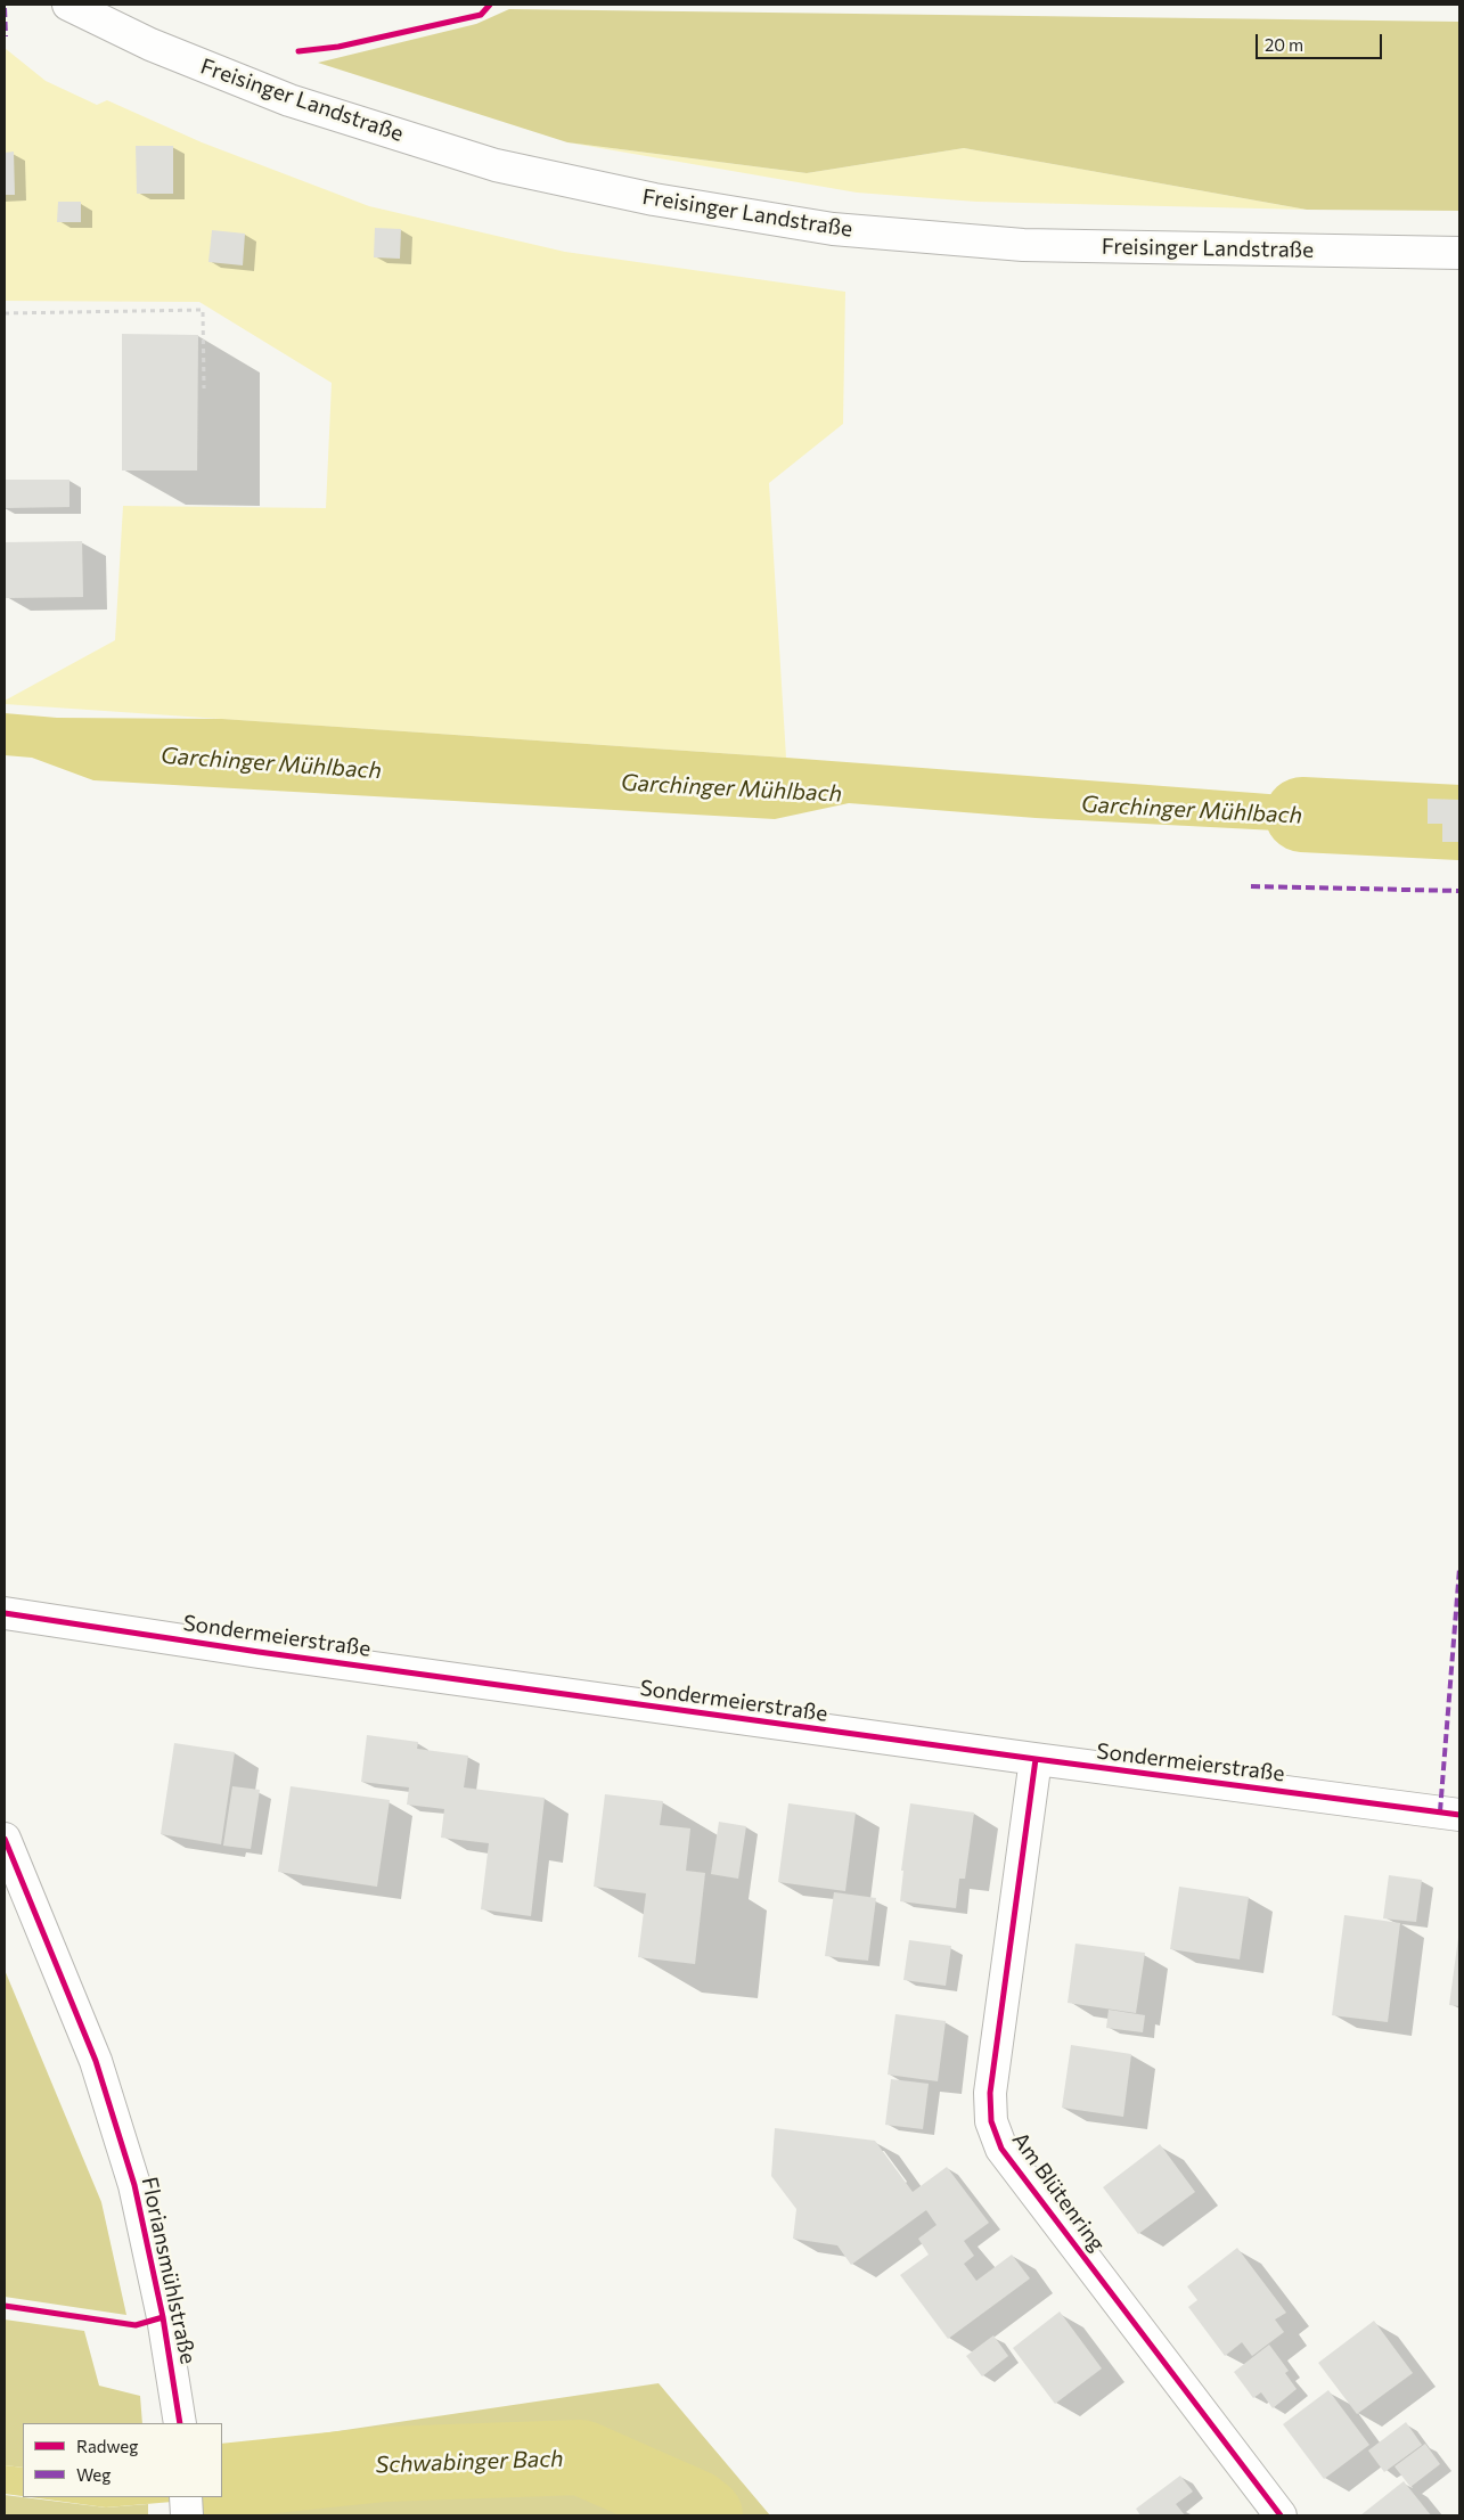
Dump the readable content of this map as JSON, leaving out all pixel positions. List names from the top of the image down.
{
  "streets": {
    "street": [
      "Freisinger Landstraße",
      "Sondermeierstraße",
      "Am Blütenring",
      "Floriansmühlstraße"
    ]
  },
  "crossings": [
    ["Sondermeierstraße", "Am Blütenring"]
  ],
  "water": ["Garchinger Mühlbach", "Schwabinger Bach"],
  "legend": ["Radweg", "Weg"],
  "scale_bar": "20 m"
}
